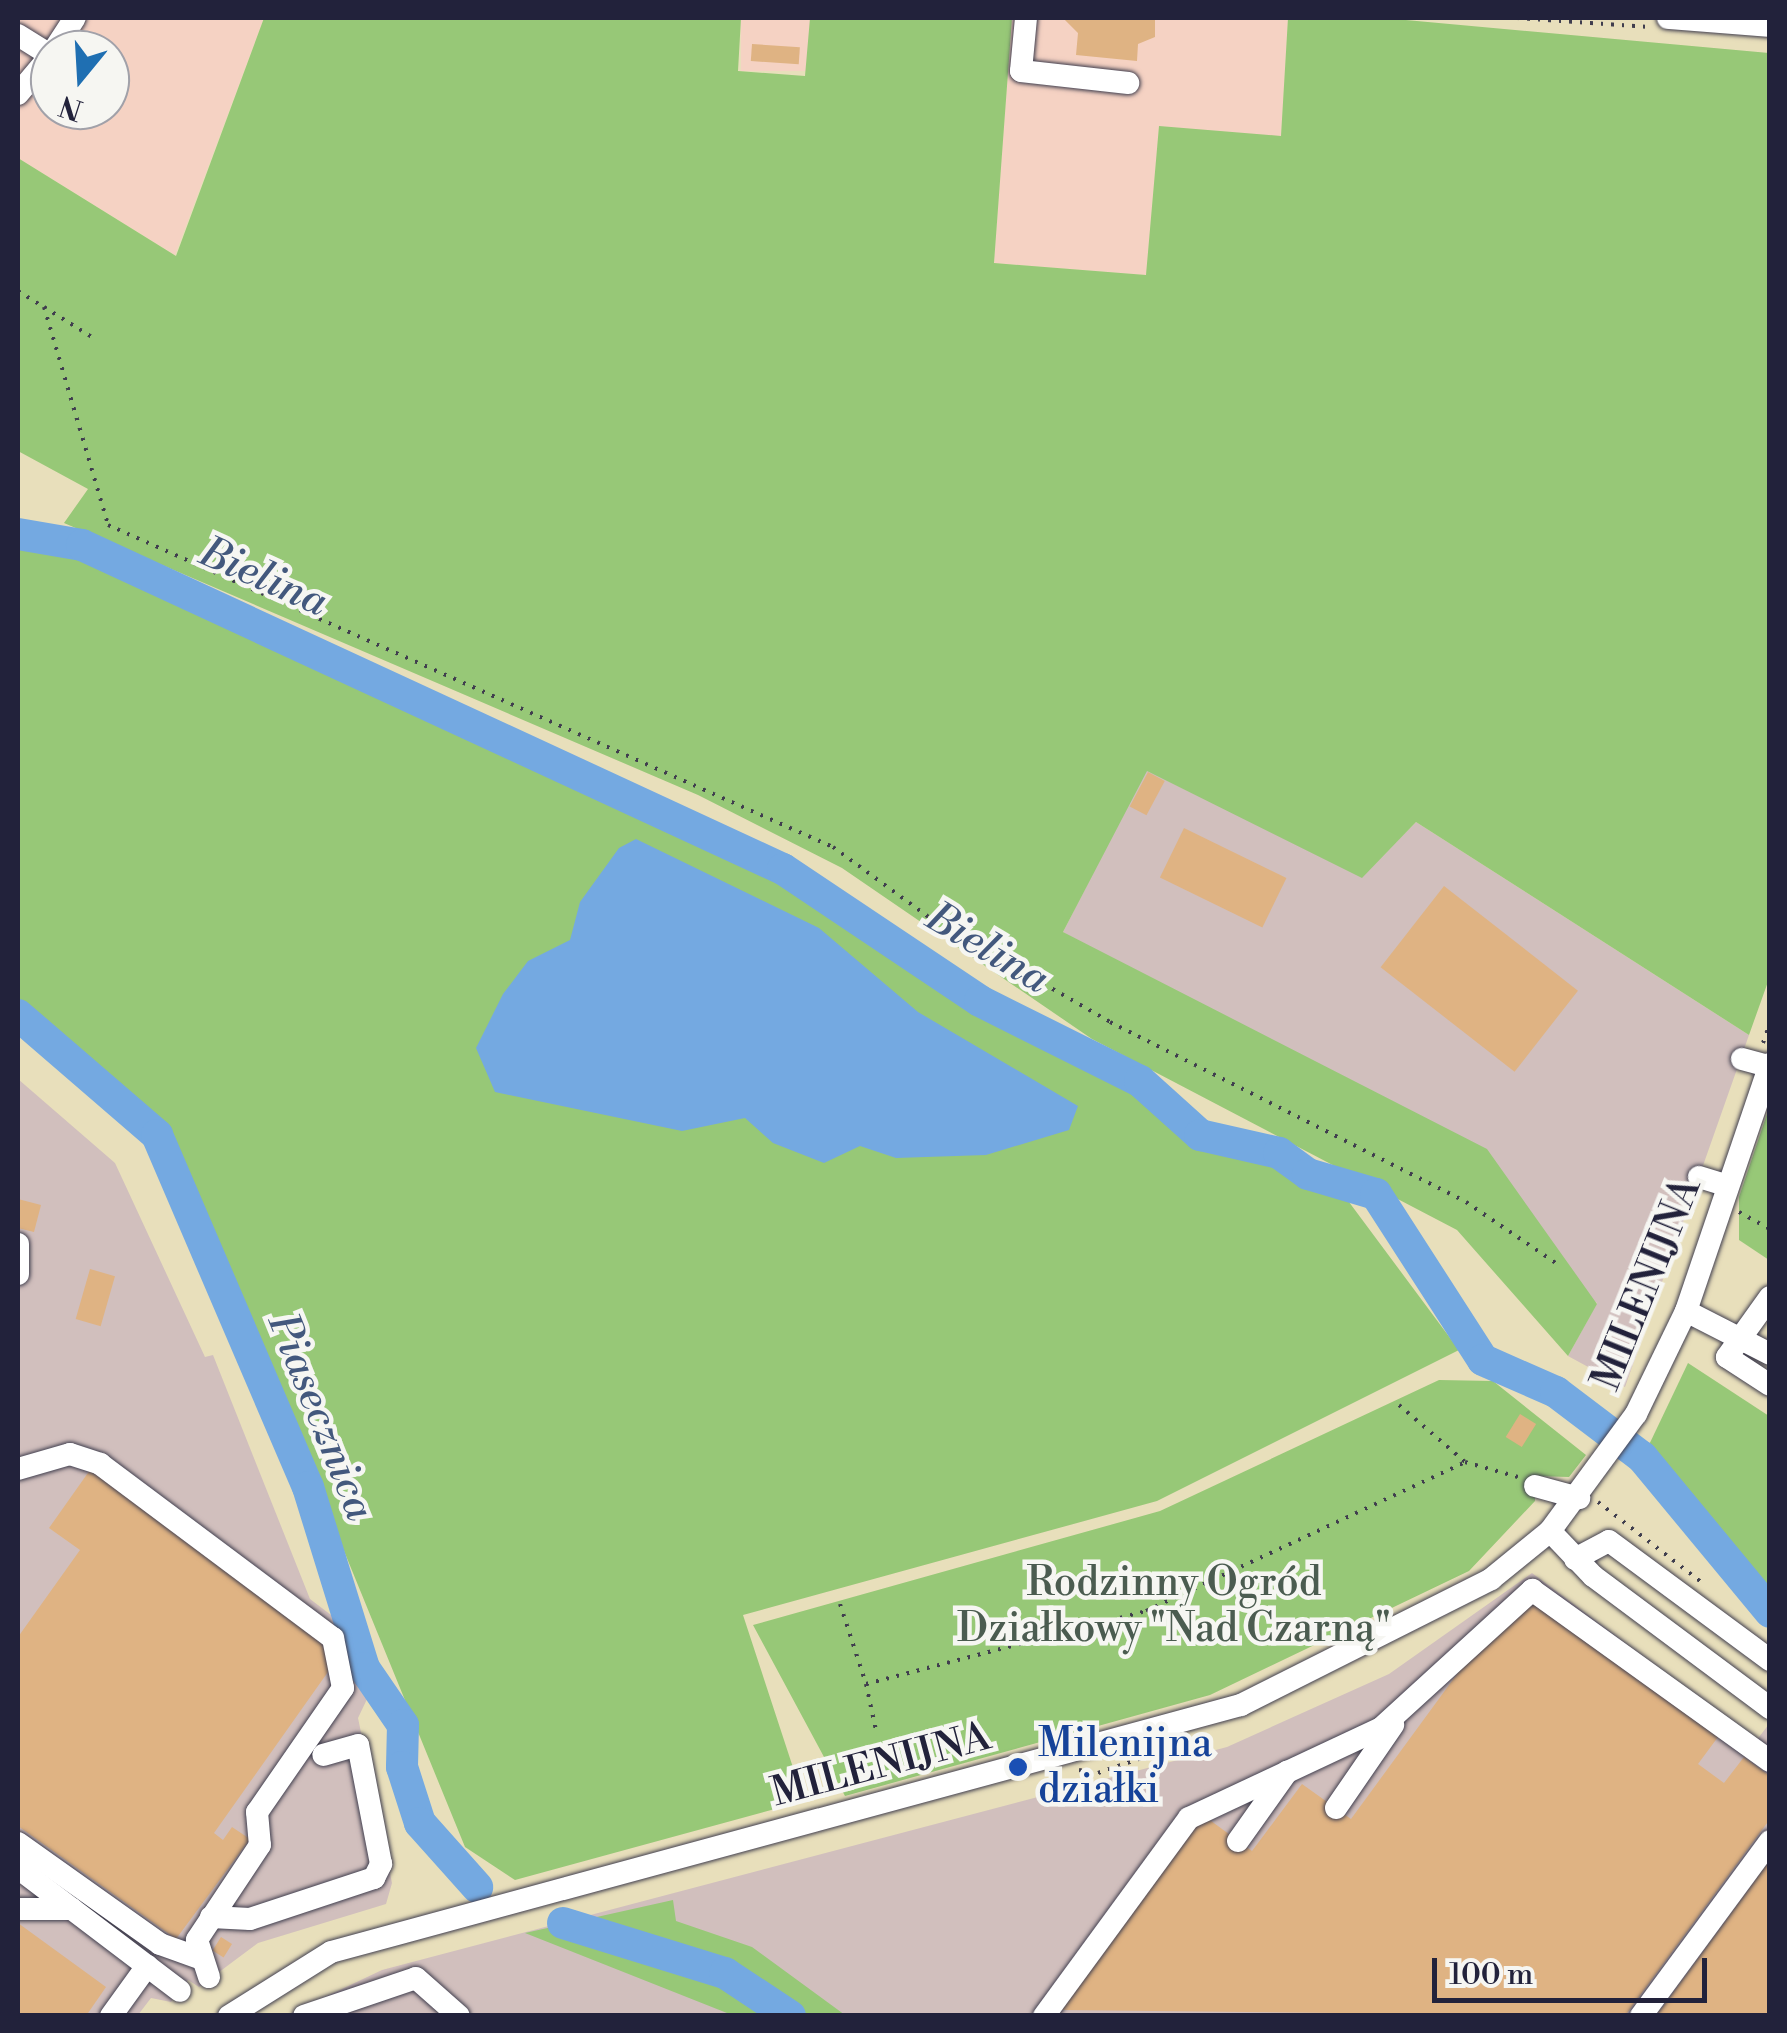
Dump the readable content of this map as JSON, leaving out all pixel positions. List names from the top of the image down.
{
  "streets": {
    "street": ["MILENIJNA"]
  },
  "water": ["Bielina", "Piasecznica"],
  "parks": ["Rodzinny Ogród Działkowy \"Nad Czarną\""],
  "places": ["Milenijna działki"],
  "scale_bar": "100 m",
  "north": "bottom"
}
